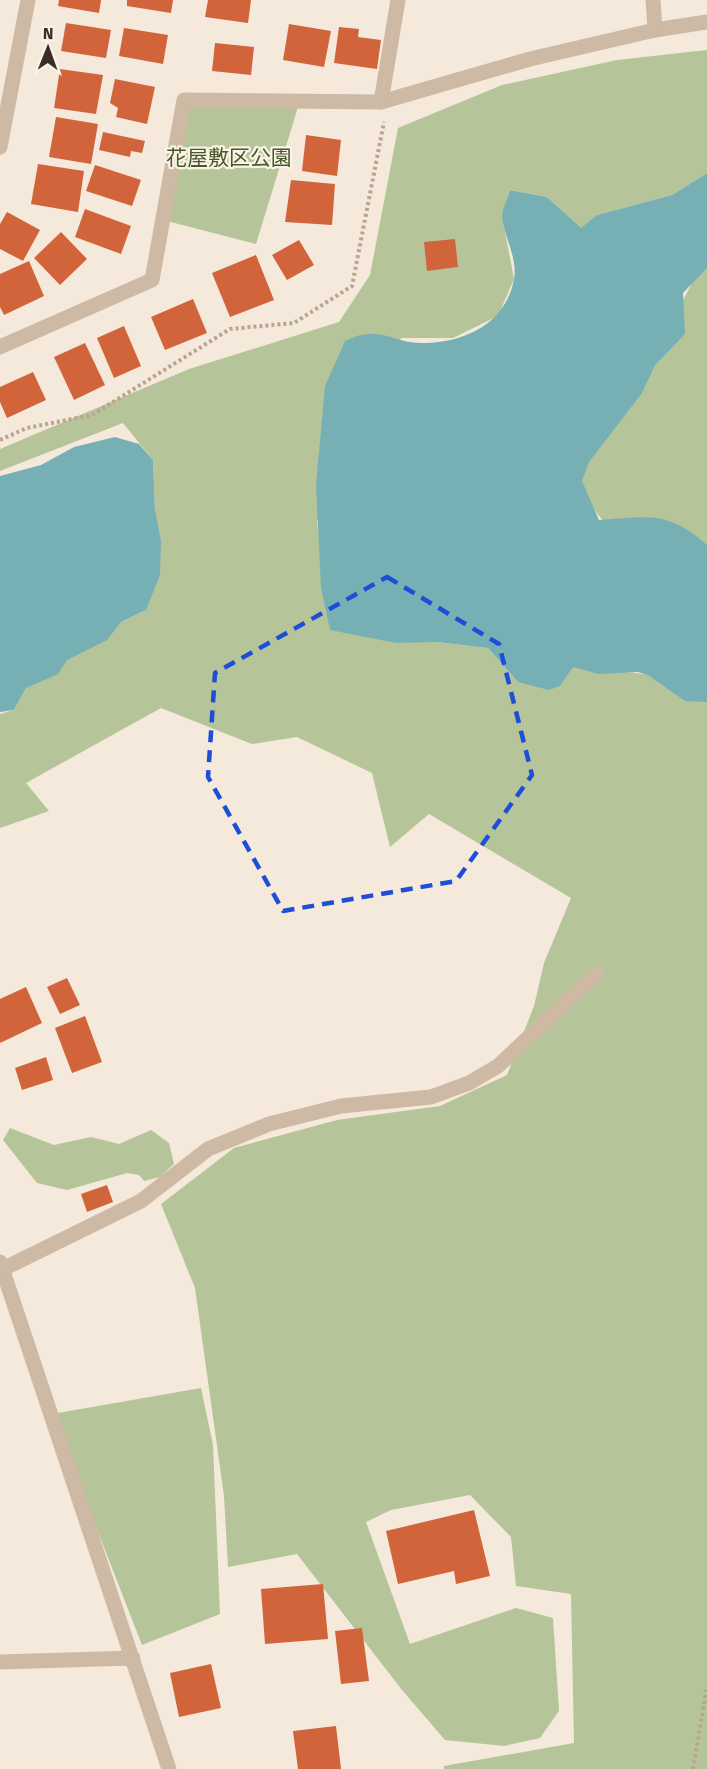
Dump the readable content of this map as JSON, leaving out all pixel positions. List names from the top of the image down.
{
  "parks": ["花屋敷区公園"],
  "north": "top"
}
